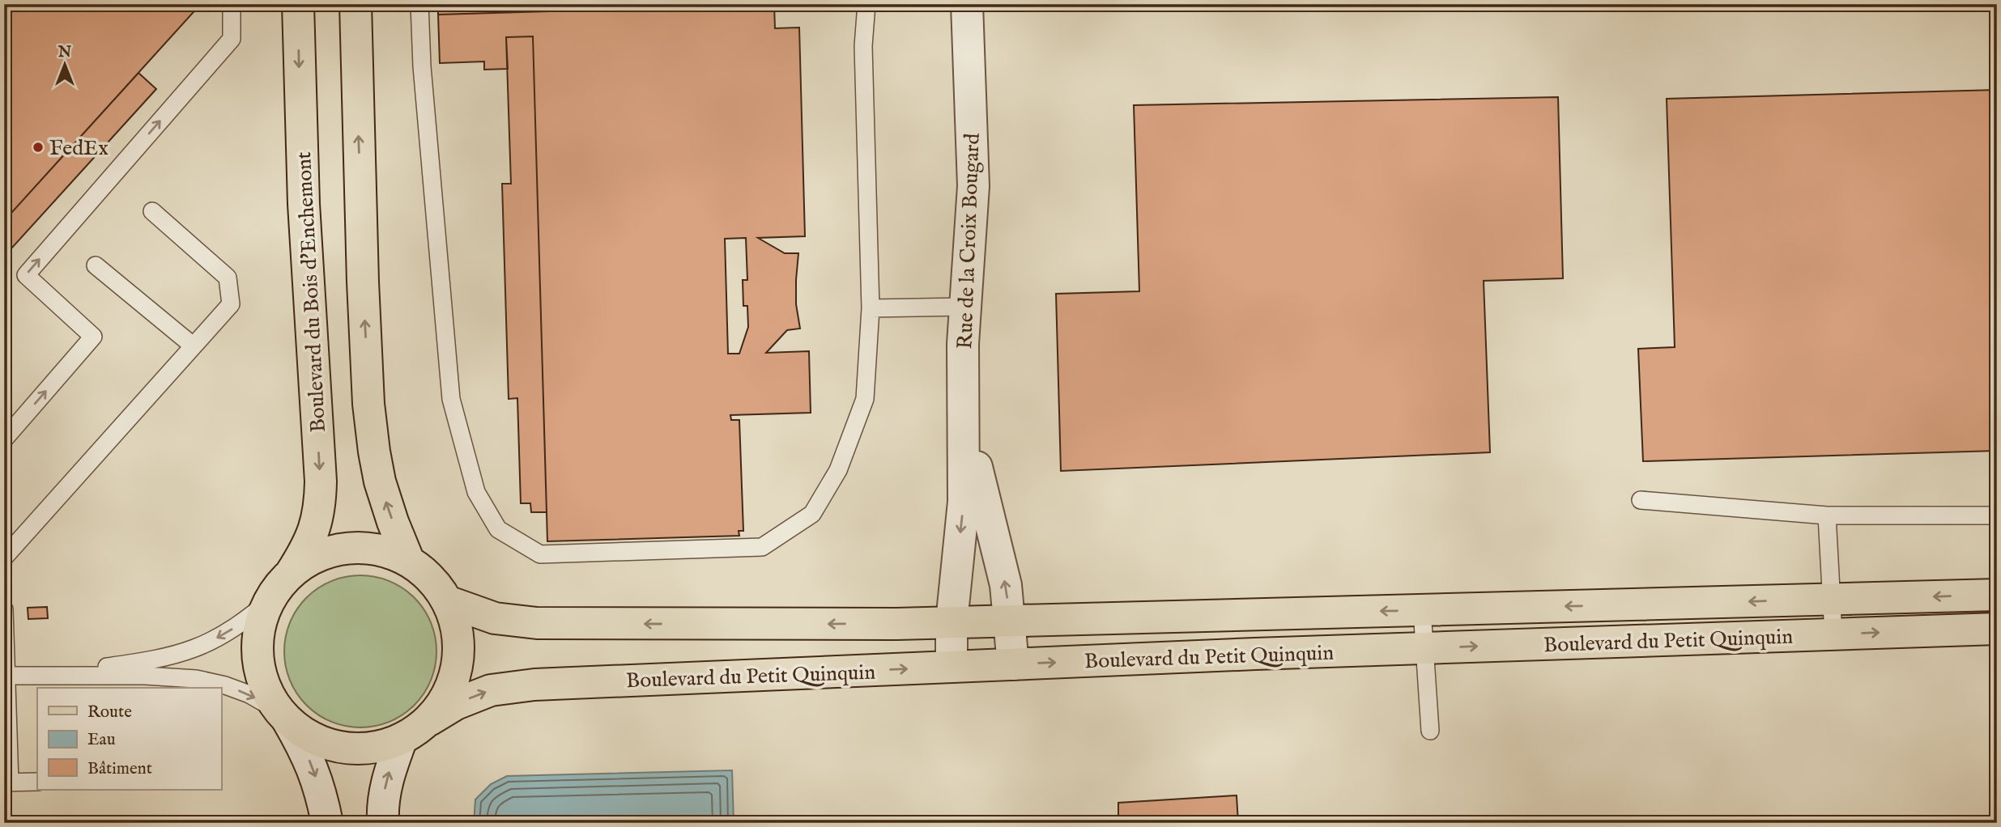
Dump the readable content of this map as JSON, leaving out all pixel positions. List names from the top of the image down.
{
  "streets": {
    "main road": ["Boulevard du Bois d'Enchemont", "Boulevard du Petit Quinquin"],
    "street": ["Rue de la Croix Bougard"]
  },
  "crossings": [
    ["Boulevard du Bois d'Enchemont", "Boulevard du Petit Quinquin"]
  ],
  "places": ["FedEx"],
  "legend": ["Route", "Eau", "Bâtiment"],
  "north": "top"
}
